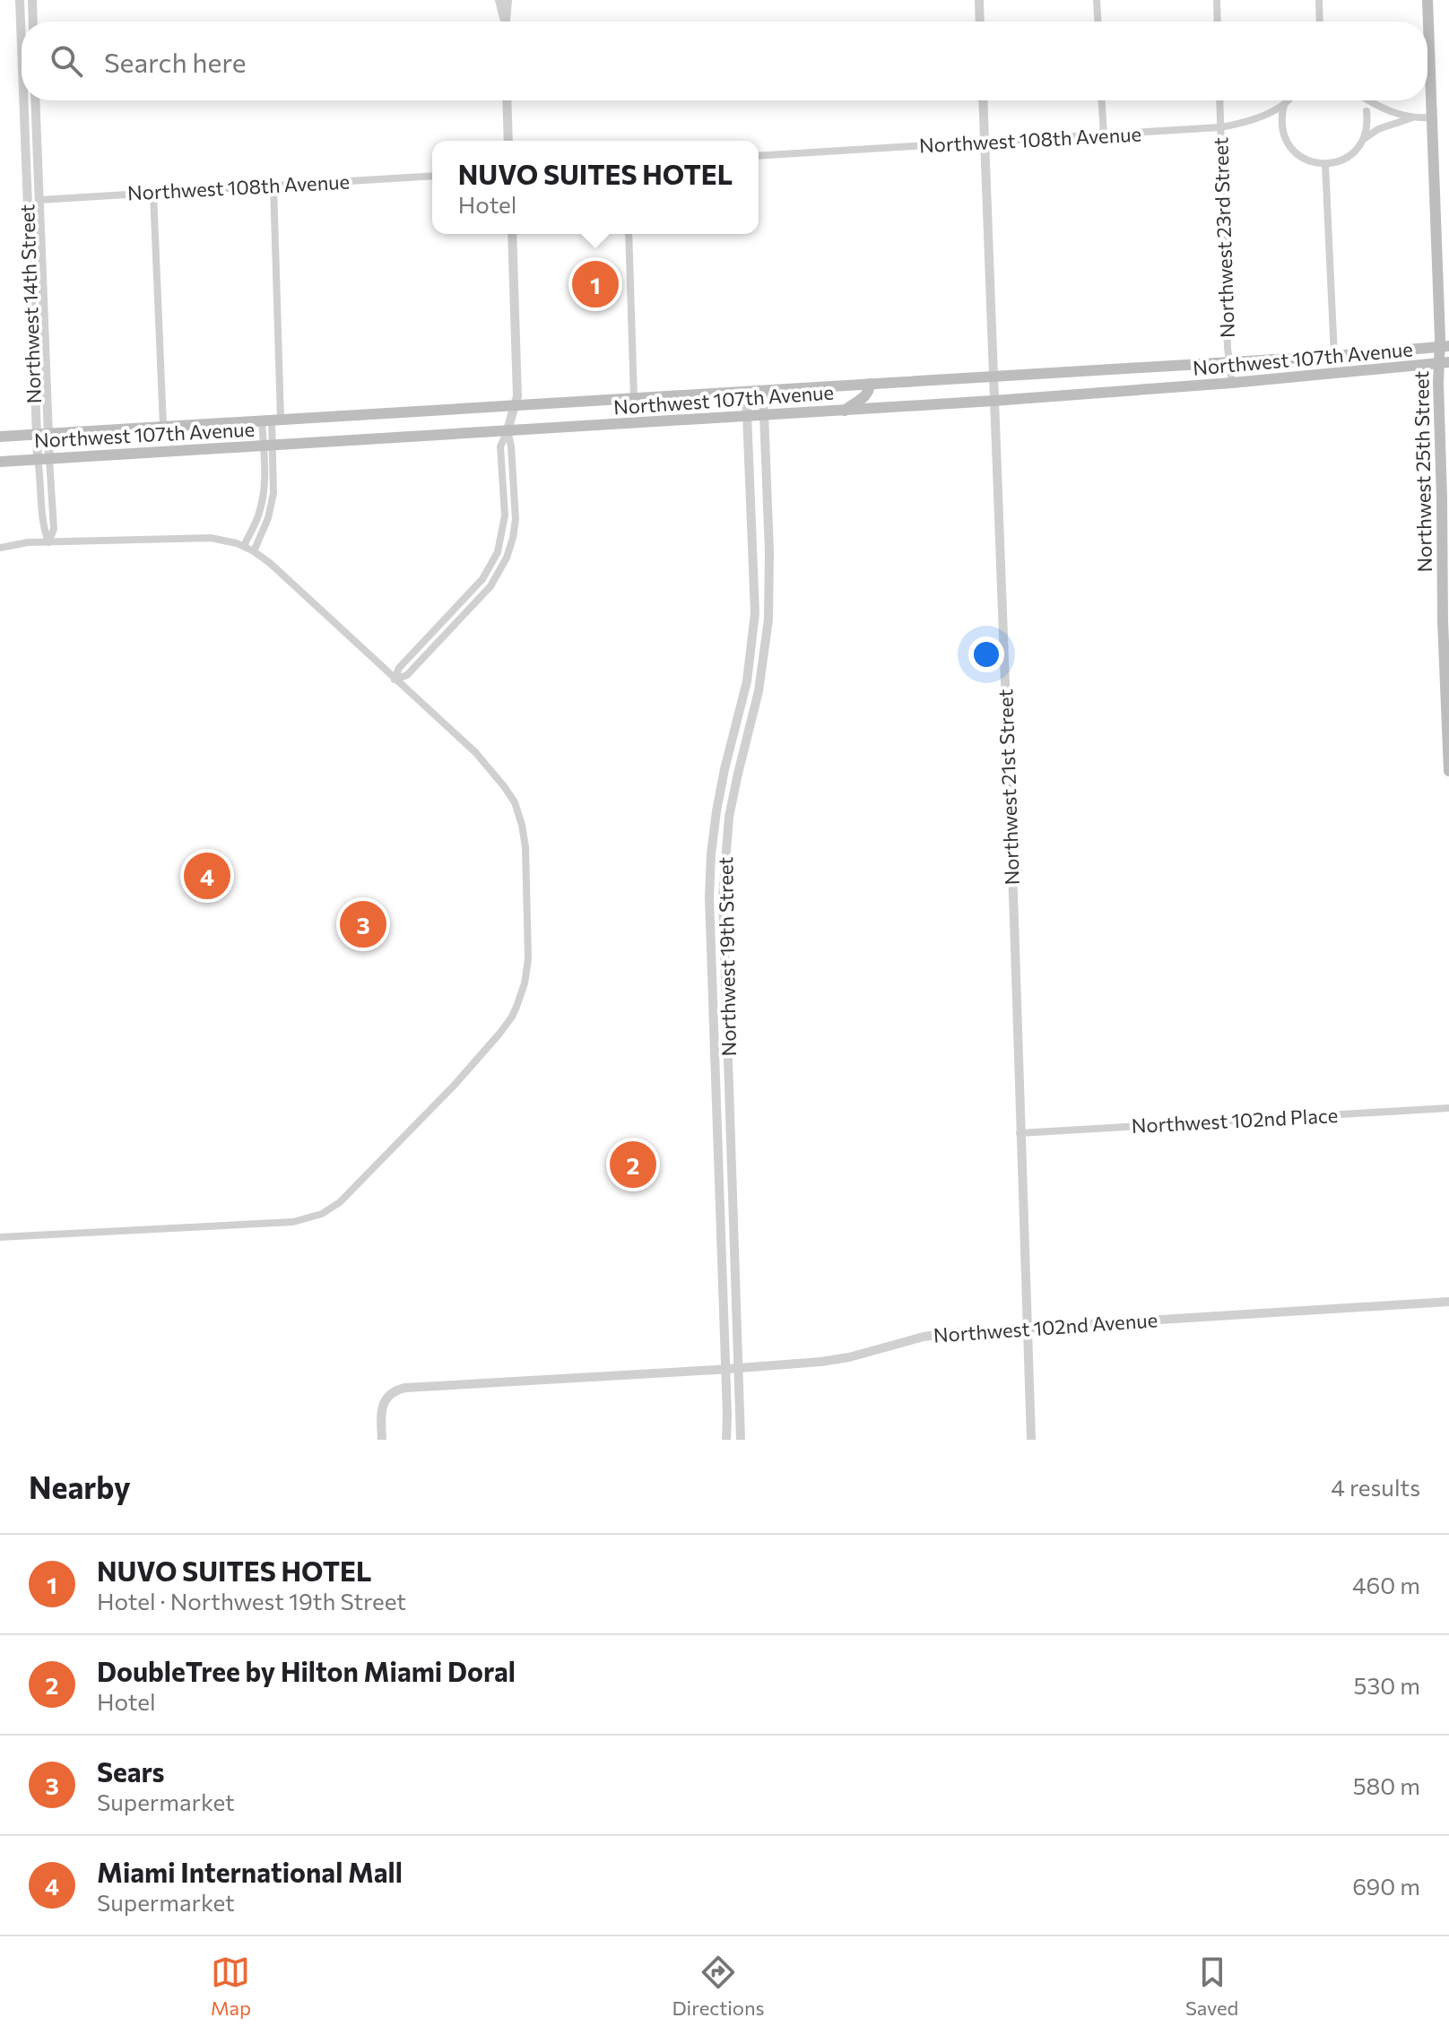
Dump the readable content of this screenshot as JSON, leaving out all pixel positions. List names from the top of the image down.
{
  "streets": {
    "main road": ["Northwest 107th Avenue", "Northwest 25th Street"],
    "street": [
      "Northwest 108th Avenue",
      "Northwest 23rd Street",
      "Northwest 14th Street",
      "Northwest 21st Street",
      "Northwest 19th Street",
      "Northwest 102nd Place",
      "Northwest 102nd Avenue"
    ]
  },
  "crossings": [
    ["Northwest 108th Avenue", "Northwest 23rd Street"],
    ["Northwest 108th Avenue", "Northwest 14th Street"],
    ["Northwest 108th Avenue", "Northwest 21st Street"],
    ["Northwest 23rd Street", "Northwest 107th Avenue"],
    ["Northwest 14th Street", "Northwest 107th Avenue"],
    ["Northwest 107th Avenue", "Northwest 25th Street"],
    ["Northwest 107th Avenue", "Northwest 21st Street"],
    ["Northwest 107th Avenue", "Northwest 19th Street"],
    ["Northwest 21st Street", "Northwest 102nd Place"],
    ["Northwest 21st Street", "Northwest 102nd Avenue"],
    ["Northwest 19th Street", "Northwest 102nd Avenue"]
  ],
  "page": {
    "search": "Search here",
    "popup": ["NUVO SUITES HOTEL", "Hotel"],
    "pins": [
      "1",
      "4",
      "3",
      "2"
    ],
    "heading": ["Nearby", "4 results"],
    "list": [
      {
        "mark": "1",
        "name": "NUVO SUITES HOTEL",
        "note": "Hotel · Northwest 19th Street",
        "value": "460 m"
      },
      {
        "mark": "2",
        "name": "DoubleTree by Hilton Miami Doral",
        "note": "Hotel",
        "value": "530 m"
      },
      {
        "mark": "3",
        "name": "Sears",
        "note": "Supermarket",
        "value": "580 m"
      },
      {
        "mark": "4",
        "name": "Miami International Mall",
        "note": "Supermarket",
        "value": "690 m"
      }
    ],
    "nav": ["Map", "Directions", "Saved"]
  }
}
